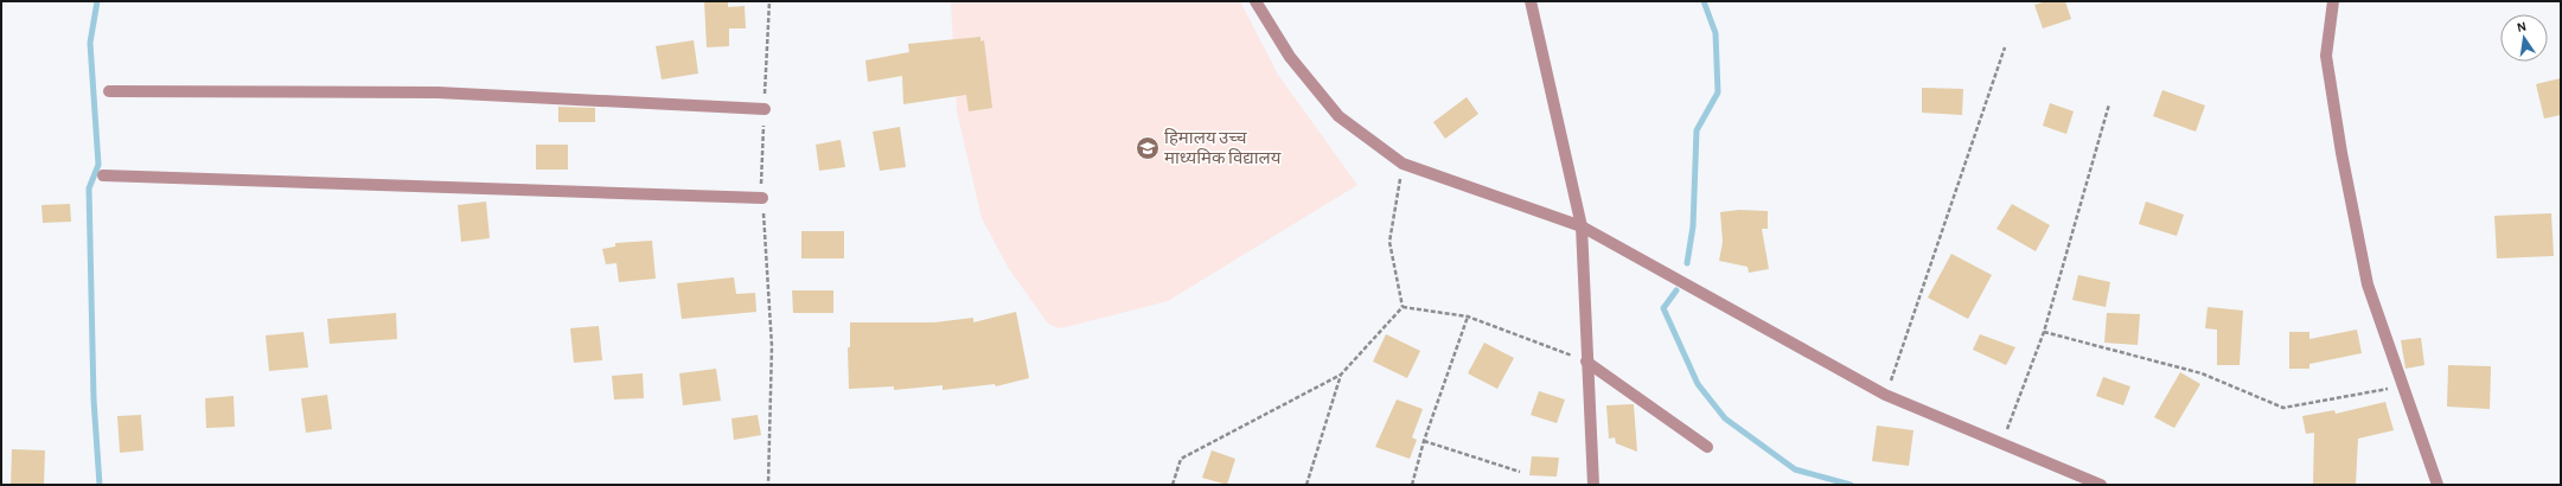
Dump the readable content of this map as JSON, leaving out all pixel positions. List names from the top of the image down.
{
  "places": {
    "school or university": ["हिमालय उच्च माध्यमिक विद्यालय"]
  },
  "north": "top"
}
